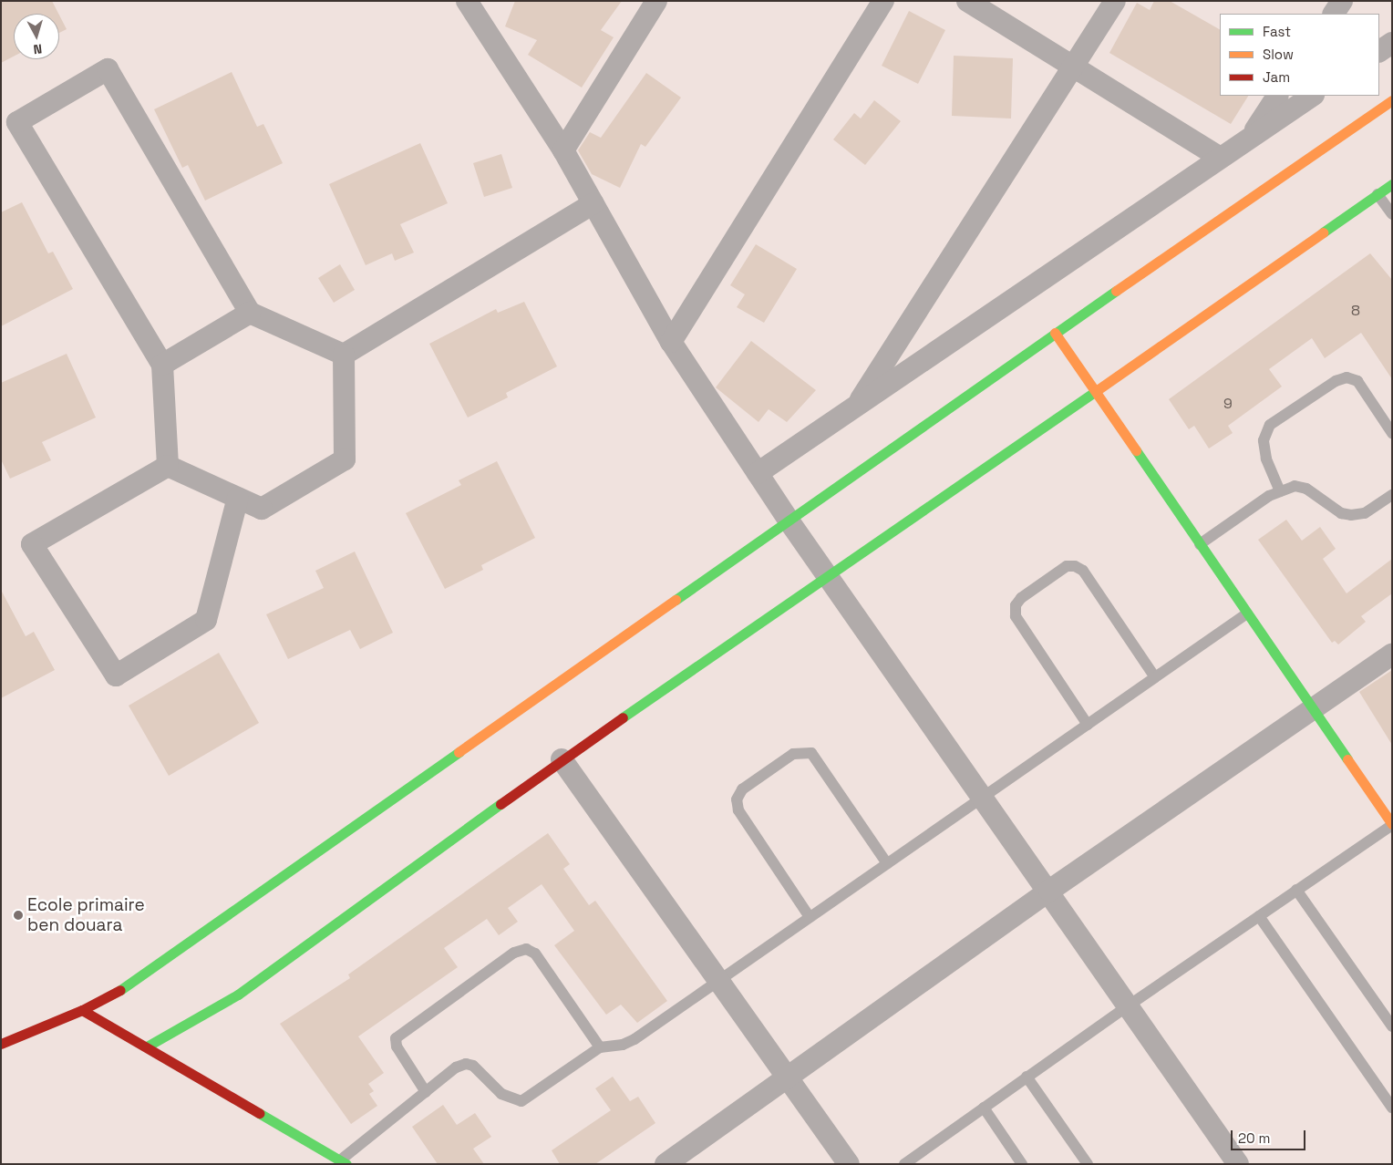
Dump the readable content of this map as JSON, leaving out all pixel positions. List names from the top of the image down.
{
  "places": ["Ecole primaire ben douara"],
  "house_numbers": ["8", "9"],
  "legend": ["Fast", "Slow", "Jam"],
  "scale_bar": "20 m",
  "north": "bottom"
}
